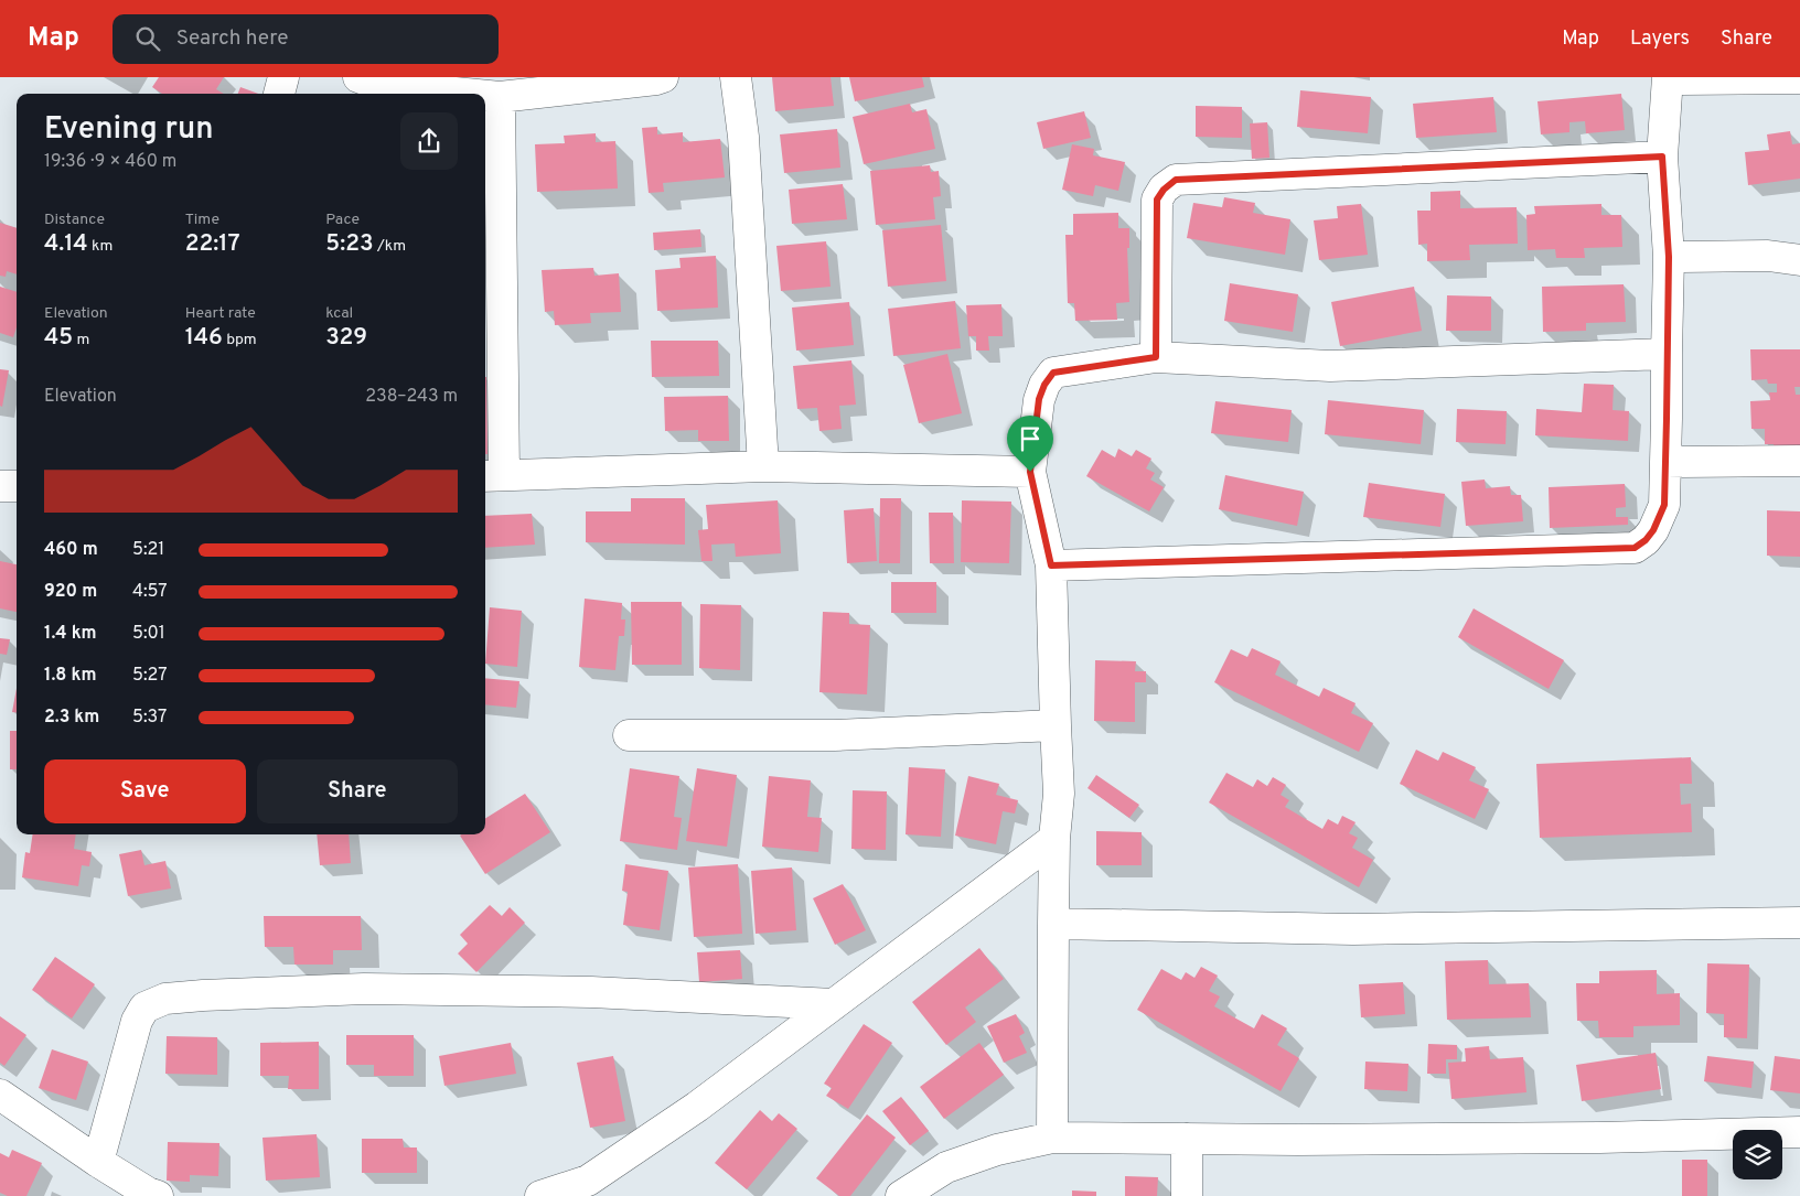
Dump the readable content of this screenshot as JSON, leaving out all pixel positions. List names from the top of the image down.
{
  "page": {
    "header": "Map",
    "search": "Search here",
    "nav": ["Map", "Layers", "Share"],
    "heading": ["Evening run", "19:36 · 9 × 460 m"],
    "stats": [
      ["Distance", "4.14 km"],
      ["Time", "22:17"],
      ["Pace", "5:23 /km"],
      ["Elevation", "45 m"],
      ["Heart rate", "146 bpm"],
      ["kcal", "329"]
    ],
    "chart": ["Elevation", "238–243 m"],
    "list": [
      {
        "name": "460 m",
        "note": "5:21"
      },
      {
        "name": "920 m",
        "note": "4:57"
      },
      {
        "name": "1.4 km",
        "note": "5:01"
      },
      {
        "name": "1.8 km",
        "note": "5:27"
      },
      {
        "name": "2.3 km",
        "note": "5:37"
      }
    ],
    "buttons": ["Save", "Share"]
  }
}
